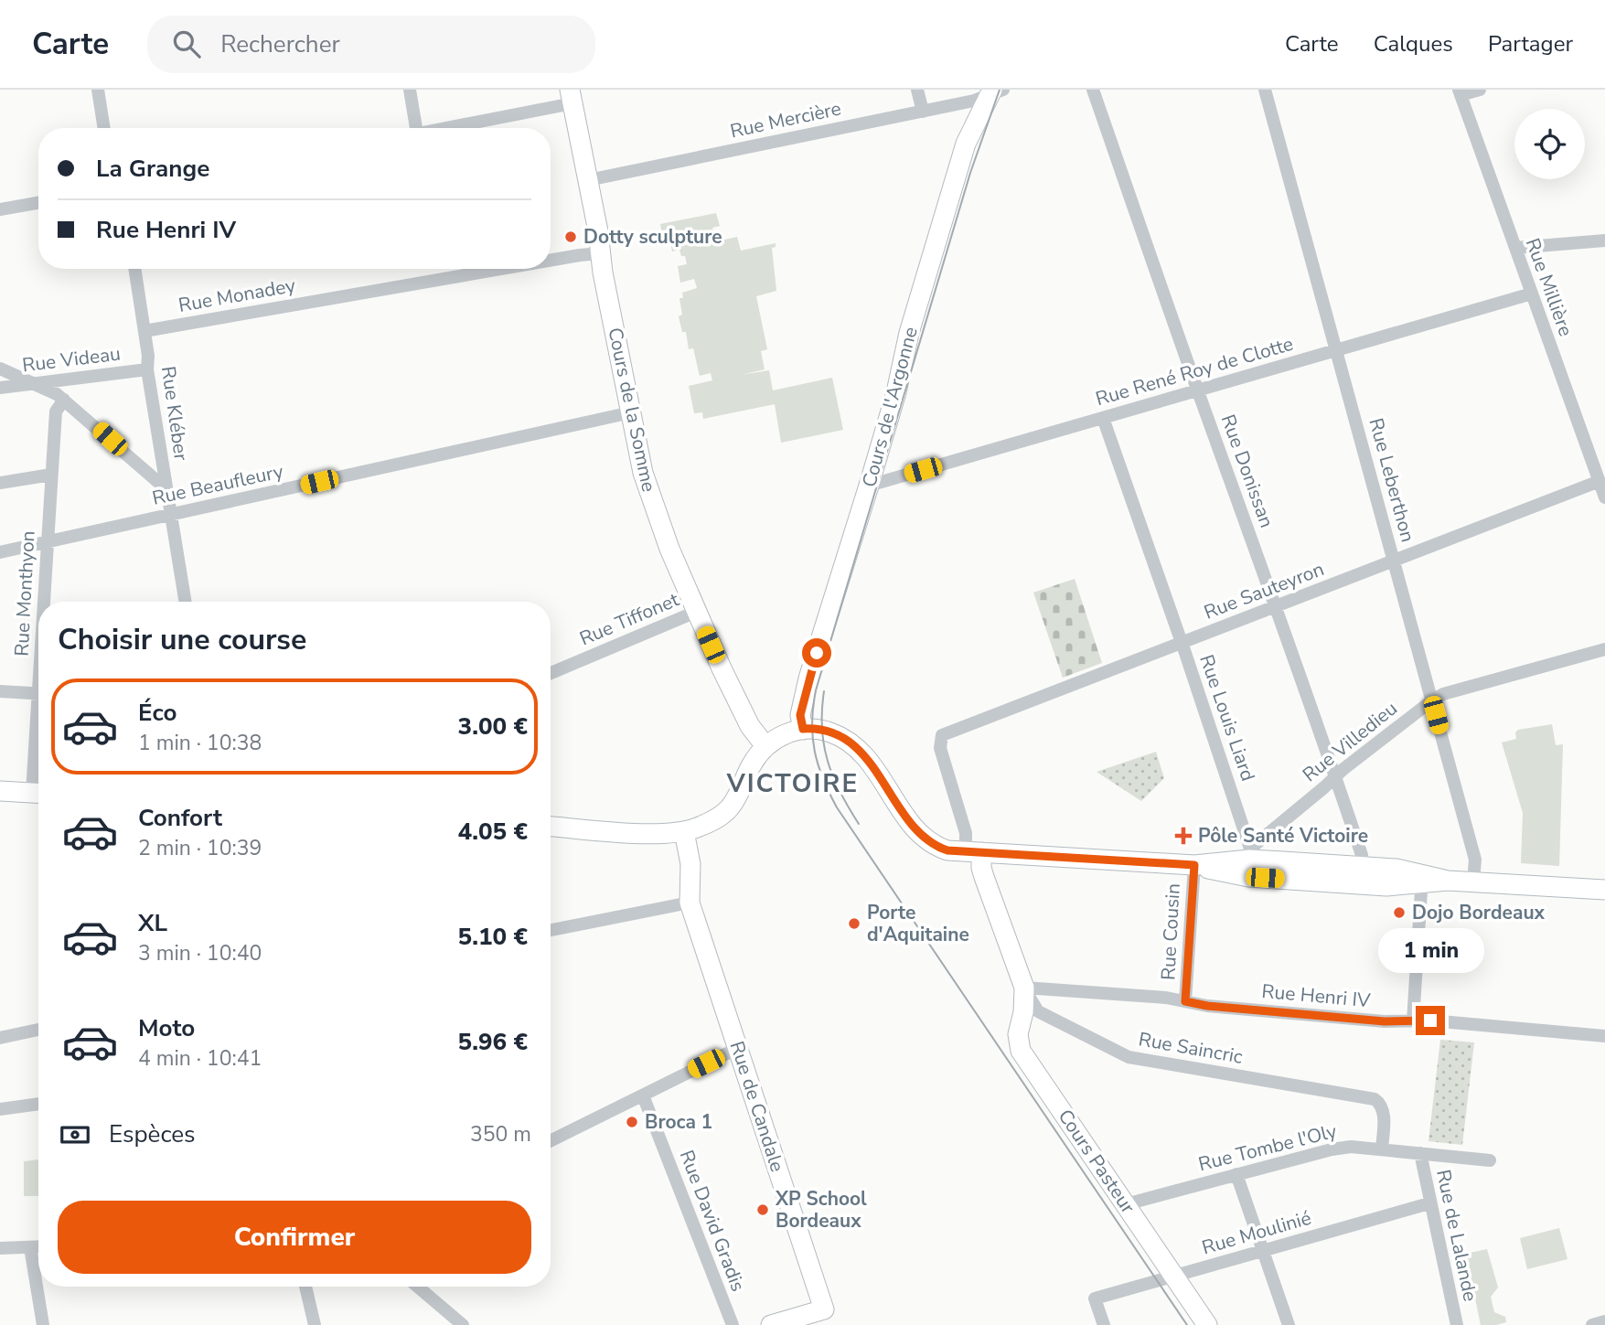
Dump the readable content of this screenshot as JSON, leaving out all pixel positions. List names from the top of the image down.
{
  "streets": {
    "main road": [
      "Cours de l'Argonne",
      "Cours de la Somme",
      "Rue de Candale",
      "Cours Pasteur"
    ],
    "street": [
      "Rue Mercière",
      "Rue Millière",
      "Rue Monadey",
      "Rue Videau",
      "Rue René Roy de Clotte",
      "Rue Kléber",
      "Rue Donissan",
      "Rue Leberthon",
      "Rue Beaufleury",
      "Rue Sauteyron",
      "Rue Monthyon",
      "Rue Tiffonet",
      "Rue Louis Liard",
      "Rue Villedieu",
      "Rue Cousin",
      "Rue Henri IV",
      "Rue Saincric",
      "Rue Tombe l'Oly",
      "Rue David Gradis",
      "Rue Moulinié",
      "Rue de Lalande"
    ]
  },
  "crossings": [
    ["Rue Mercière", "Cours de l'Argonne"],
    ["Rue Mercière", "Cours de la Somme"],
    ["Rue Millière", "Rue René Roy de Clotte"],
    ["Rue Millière", "Rue Sauteyron"],
    ["Rue Monadey", "Cours de la Somme"],
    ["Rue Monadey", "Rue Kléber"],
    ["Rue Videau", "Rue Kléber"],
    ["Rue René Roy de Clotte", "Cours de l'Argonne"],
    ["Rue René Roy de Clotte", "Rue Donissan"],
    ["Rue René Roy de Clotte", "Rue Leberthon"],
    ["Rue René Roy de Clotte", "Rue Louis Liard"],
    ["Cours de la Somme", "Rue Beaufleury"],
    ["Cours de la Somme", "Rue Tiffonet"],
    ["Rue Kléber", "Rue Beaufleury"],
    ["Rue Donissan", "Rue Sauteyron"],
    ["Rue Donissan", "Rue Villedieu"],
    ["Rue Leberthon", "Rue Sauteyron"],
    ["Rue Leberthon", "Rue Villedieu"],
    ["Rue Beaufleury", "Rue Monthyon"],
    ["Rue Sauteyron", "Rue Louis Liard"],
    ["Rue Louis Liard", "Rue Villedieu"],
    ["Rue Cousin", "Rue Henri IV"],
    ["Rue Henri IV", "Rue Saincric"],
    ["Rue Henri IV", "Cours Pasteur"],
    ["Rue Saincric", "Rue Tombe l'Oly"],
    ["Rue Saincric", "Cours Pasteur"],
    ["Rue Tombe l'Oly", "Cours Pasteur"],
    ["Rue Tombe l'Oly", "Rue de Lalande"],
    ["Cours Pasteur", "Rue Moulinié"],
    ["Rue Moulinié", "Rue de Lalande"]
  ],
  "districts": ["VICTOIRE"],
  "places": {
    "other": [
      "Dotty sculpture",
      "Dojo Bordeaux",
      "Porte d'Aquitaine",
      "Broca 1",
      "XP School Bordeaux"
    ],
    "health": ["Pôle Santé Victoire"]
  },
  "page": {
    "header": "Carte",
    "search": "Rechercher",
    "nav": ["Carte", "Calques", "Partager"],
    "banner": ["La Grange", "Rue Henri IV"],
    "heading": "Choisir une course",
    "list": [
      {
        "name": "Éco",
        "note": "1 min · 10:38",
        "value": "3.00 €"
      },
      {
        "name": "Confort",
        "note": "2 min · 10:39",
        "value": "4.05 €"
      },
      {
        "name": "XL",
        "note": "3 min · 10:40",
        "value": "5.10 €"
      },
      {
        "name": "Moto",
        "note": "4 min · 10:41",
        "value": "5.96 €"
      }
    ],
    "bubble": "1 min",
    "pay": ["Espèces", "350 m"],
    "buttons": "Confirmer"
  }
}
